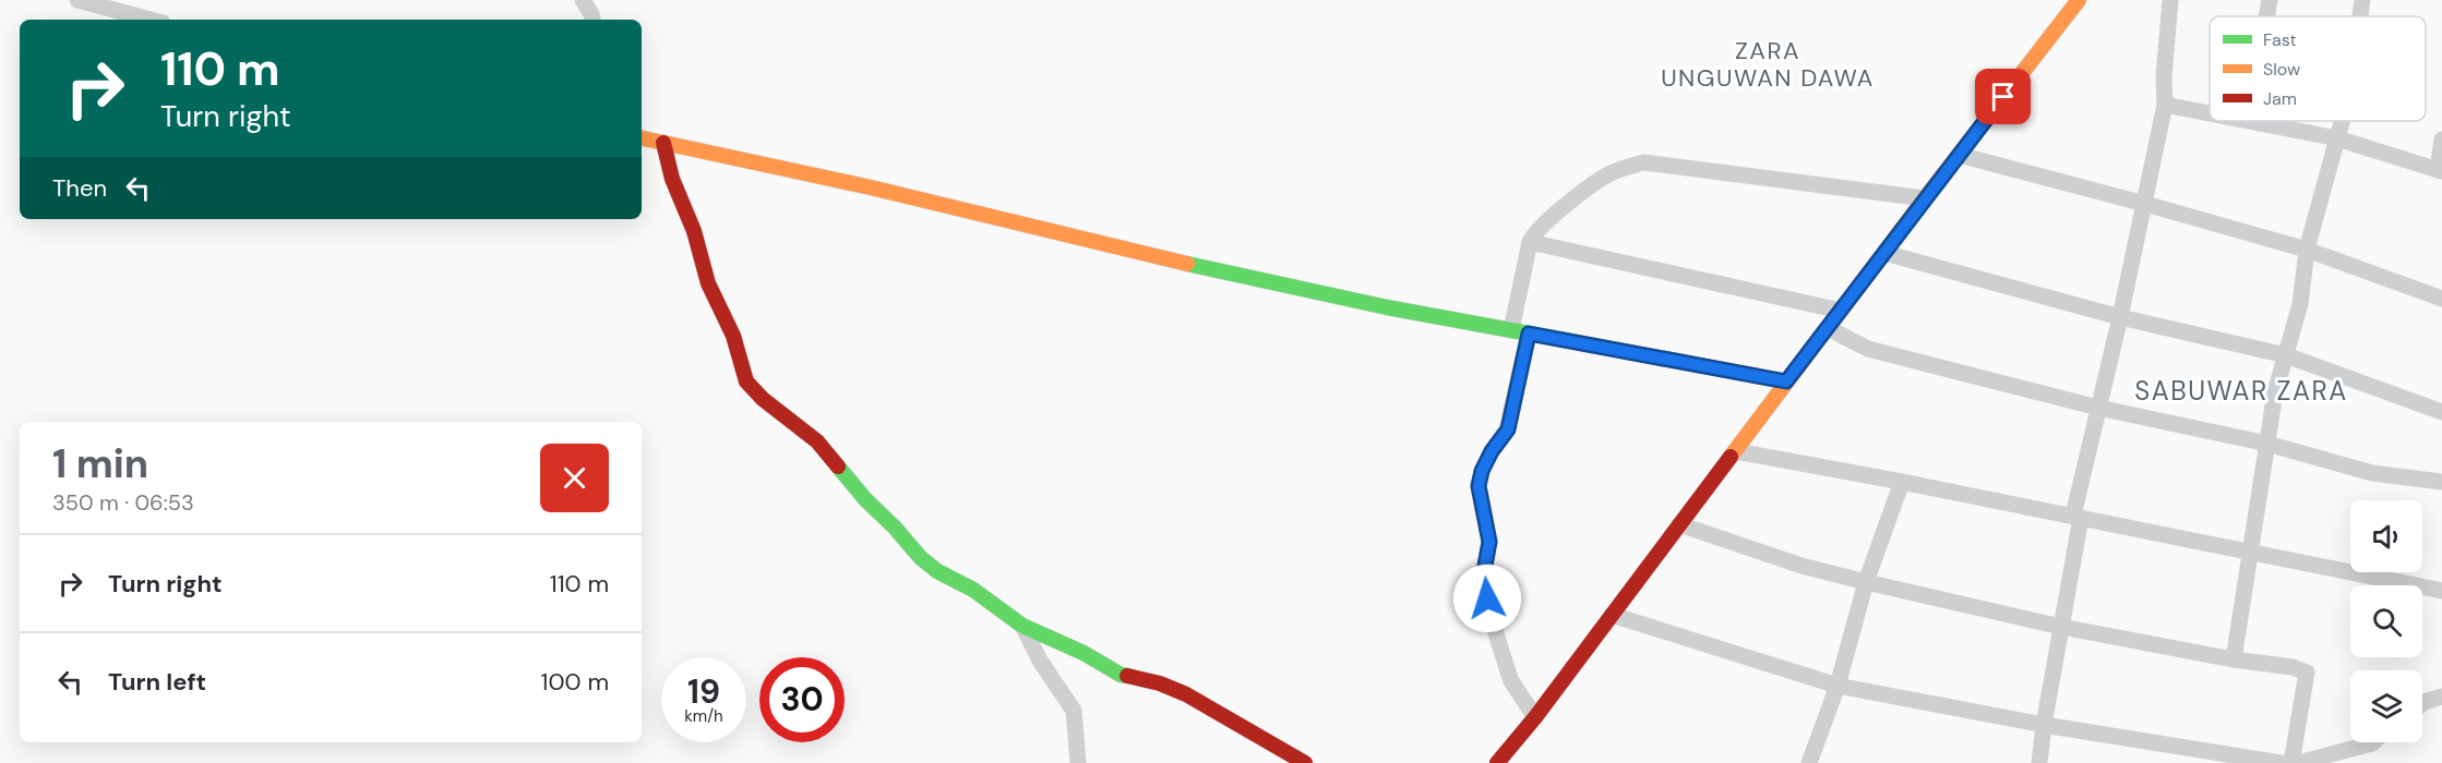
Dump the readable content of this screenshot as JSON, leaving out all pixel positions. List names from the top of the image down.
{
  "districts": ["ZARA UNGUWAN DAWA", "SABUWAR ZARA"],
  "legend": ["Fast", "Slow", "Jam"],
  "page": {
    "turn": ["110 m", "Turn right"],
    "then": "Then",
    "heading": ["1 min", "350 m · 06:53"],
    "list": [
      {
        "name": "Turn right",
        "value": "110 m"
      },
      {
        "name": "Turn left",
        "value": "100 m"
      }
    ],
    "speed": "19 km/h",
    "limit": "30"
  }
}
